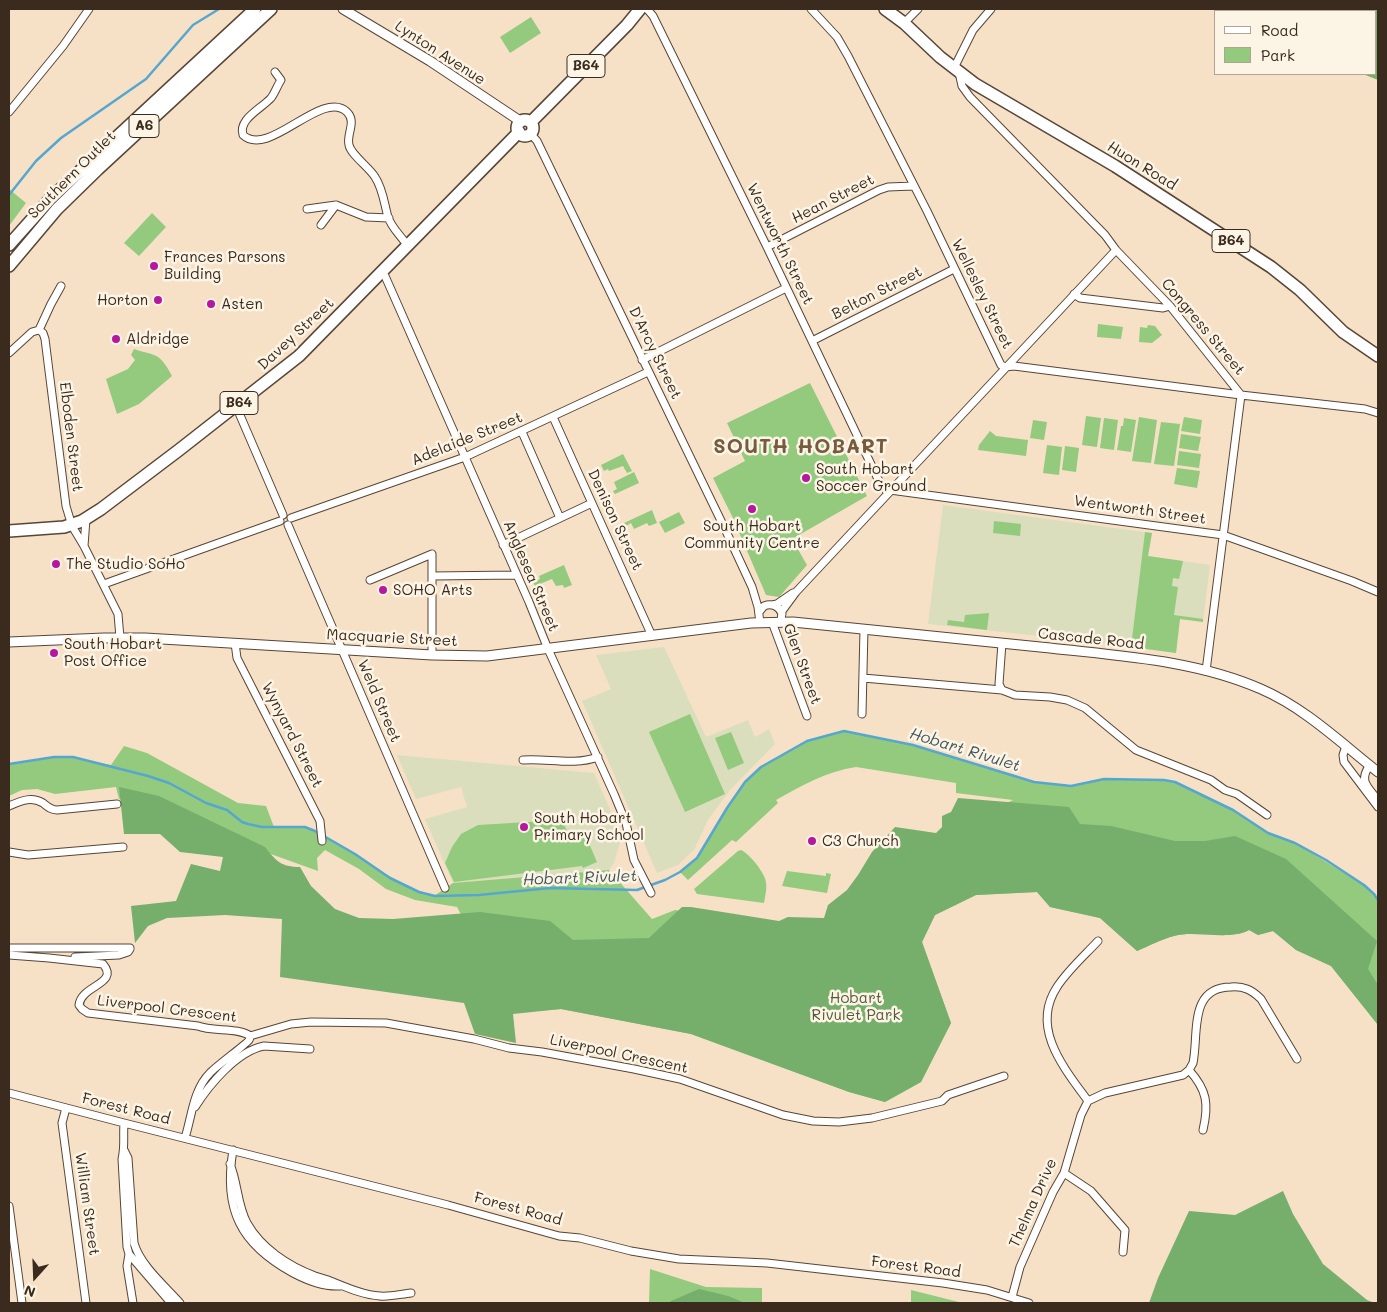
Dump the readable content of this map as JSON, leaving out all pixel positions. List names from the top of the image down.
{
  "streets": {
    "main road": [
      "B64",
      "A6",
      "Huon Road",
      "Southern Outlet",
      "Davey Street"
    ],
    "street": [
      "Lynton Avenue",
      "Hean Street",
      "Wentworth Street",
      "Belton Street",
      "Wellesley Street",
      "Congress Street",
      "D'Arcy Street",
      "Elboden Street",
      "Adelaide Street",
      "Denison Street",
      "Anglesea Street",
      "Macquarie Street",
      "Cascade Road",
      "Glen Street",
      "Weld Street",
      "Wynyard Street",
      "Liverpool Crescent",
      "Forest Road",
      "Thelma Drive",
      "William Street"
    ]
  },
  "crossings": [
    ["Lynton Avenue", "Davey Street"],
    ["Lynton Avenue", "D'Arcy Street"],
    ["Huon Road", "Congress Street"],
    ["Hean Street", "Wentworth Street"],
    ["Hean Street", "Wellesley Street"],
    ["Wentworth Street", "Belton Street"],
    ["Wentworth Street", "Congress Street"],
    ["Belton Street", "Wellesley Street"],
    ["Wellesley Street", "Congress Street"],
    ["Congress Street", "Cascade Road"],
    ["Davey Street", "D'Arcy Street"],
    ["Davey Street", "Elboden Street"],
    ["Davey Street", "Anglesea Street"],
    ["D'Arcy Street", "Adelaide Street"],
    ["D'Arcy Street", "Macquarie Street"],
    ["D'Arcy Street", "Cascade Road"],
    ["D'Arcy Street", "Glen Street"],
    ["Elboden Street", "Macquarie Street"],
    ["Adelaide Street", "Denison Street"],
    ["Adelaide Street", "Anglesea Street"],
    ["Adelaide Street", "Weld Street"],
    ["Denison Street", "Macquarie Street"],
    ["Anglesea Street", "Macquarie Street"],
    ["Macquarie Street", "Cascade Road"],
    ["Macquarie Street", "Glen Street"],
    ["Macquarie Street", "Weld Street"],
    ["Macquarie Street", "Wynyard Street"],
    ["Cascade Road", "Glen Street"],
    ["Liverpool Crescent", "Forest Road"],
    ["Forest Road", "Thelma Drive"],
    ["Forest Road", "William Street"]
  ],
  "districts": ["SOUTH HOBART"],
  "water": ["Hobart Rivulet"],
  "parks": ["Hobart Rivulet Park"],
  "places": [
    "Frances Parsons Building",
    "Horton",
    "Asten",
    "Aldridge",
    "South Hobart Soccer Ground",
    "South Hobart Community Centre",
    "The Studio SoHo",
    "SOHO Arts",
    "South Hobart Post Office",
    "South Hobart Primary School",
    "C3 Church"
  ],
  "legend": ["Road", "Park"],
  "north": "bottom"
}
